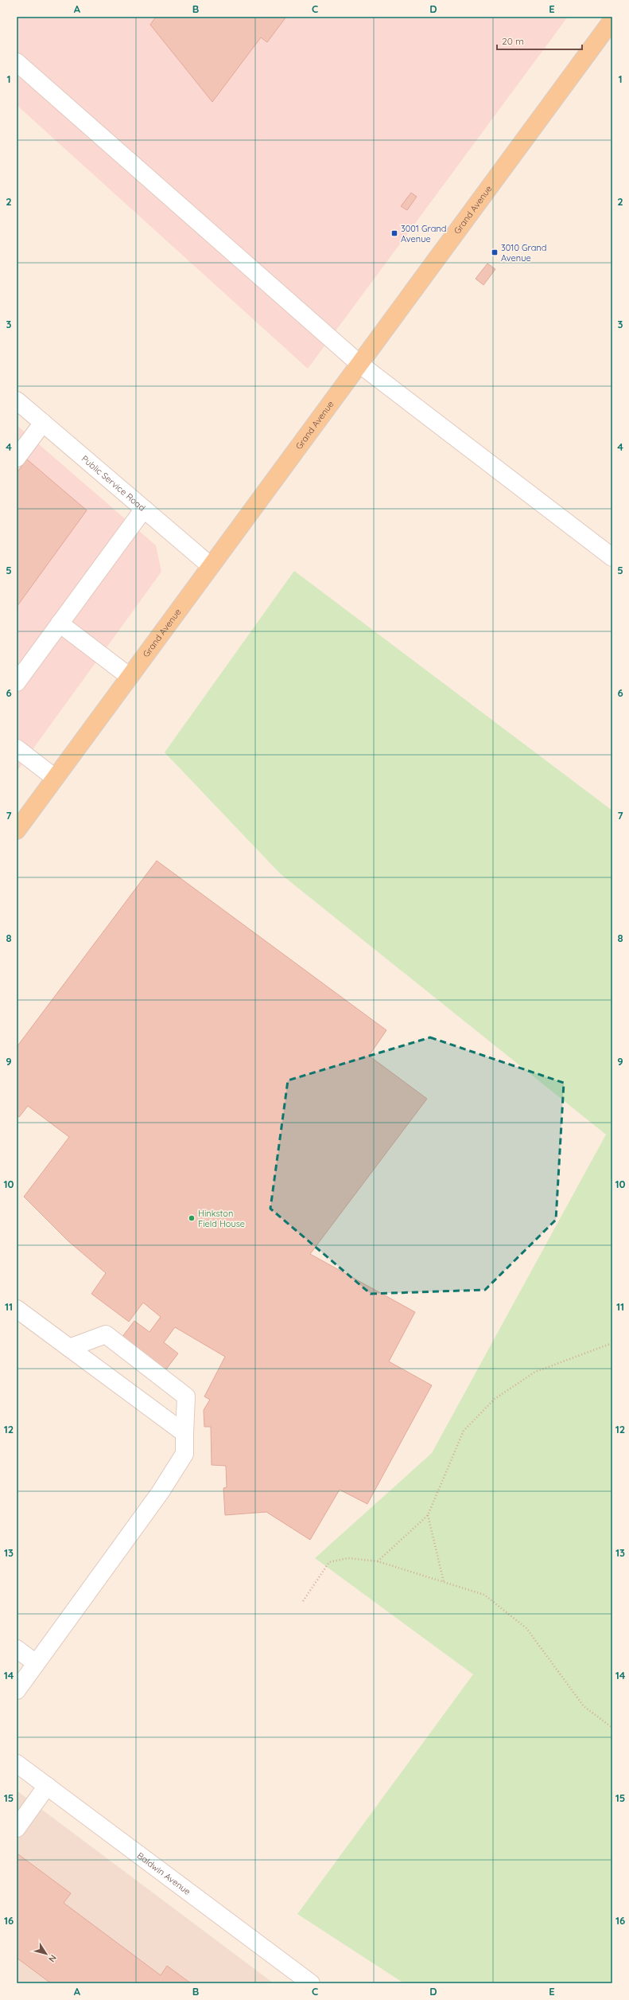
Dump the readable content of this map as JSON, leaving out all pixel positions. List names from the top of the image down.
{
  "streets": {
    "main road": ["Grand Avenue"],
    "street": ["Public Service Road", "Baldwin Avenue"]
  },
  "crossings": [
    ["Grand Avenue", "Public Service Road"]
  ],
  "places": {
    "transit": ["3001 Grand Avenue", "3010 Grand Avenue"],
    "other": ["Hinkston Field House"]
  },
  "scale_bar": "20 m",
  "north": "bottom right",
  "grid": {
    "columns": [
      "A",
      "B",
      "C",
      "D",
      "E"
    ],
    "rows": [
      "1",
      "2",
      "3",
      "4",
      "5",
      "6",
      "7",
      "8",
      "9",
      "10",
      "11",
      "12",
      "13",
      "14",
      "15",
      "16"
    ]
  }
}
